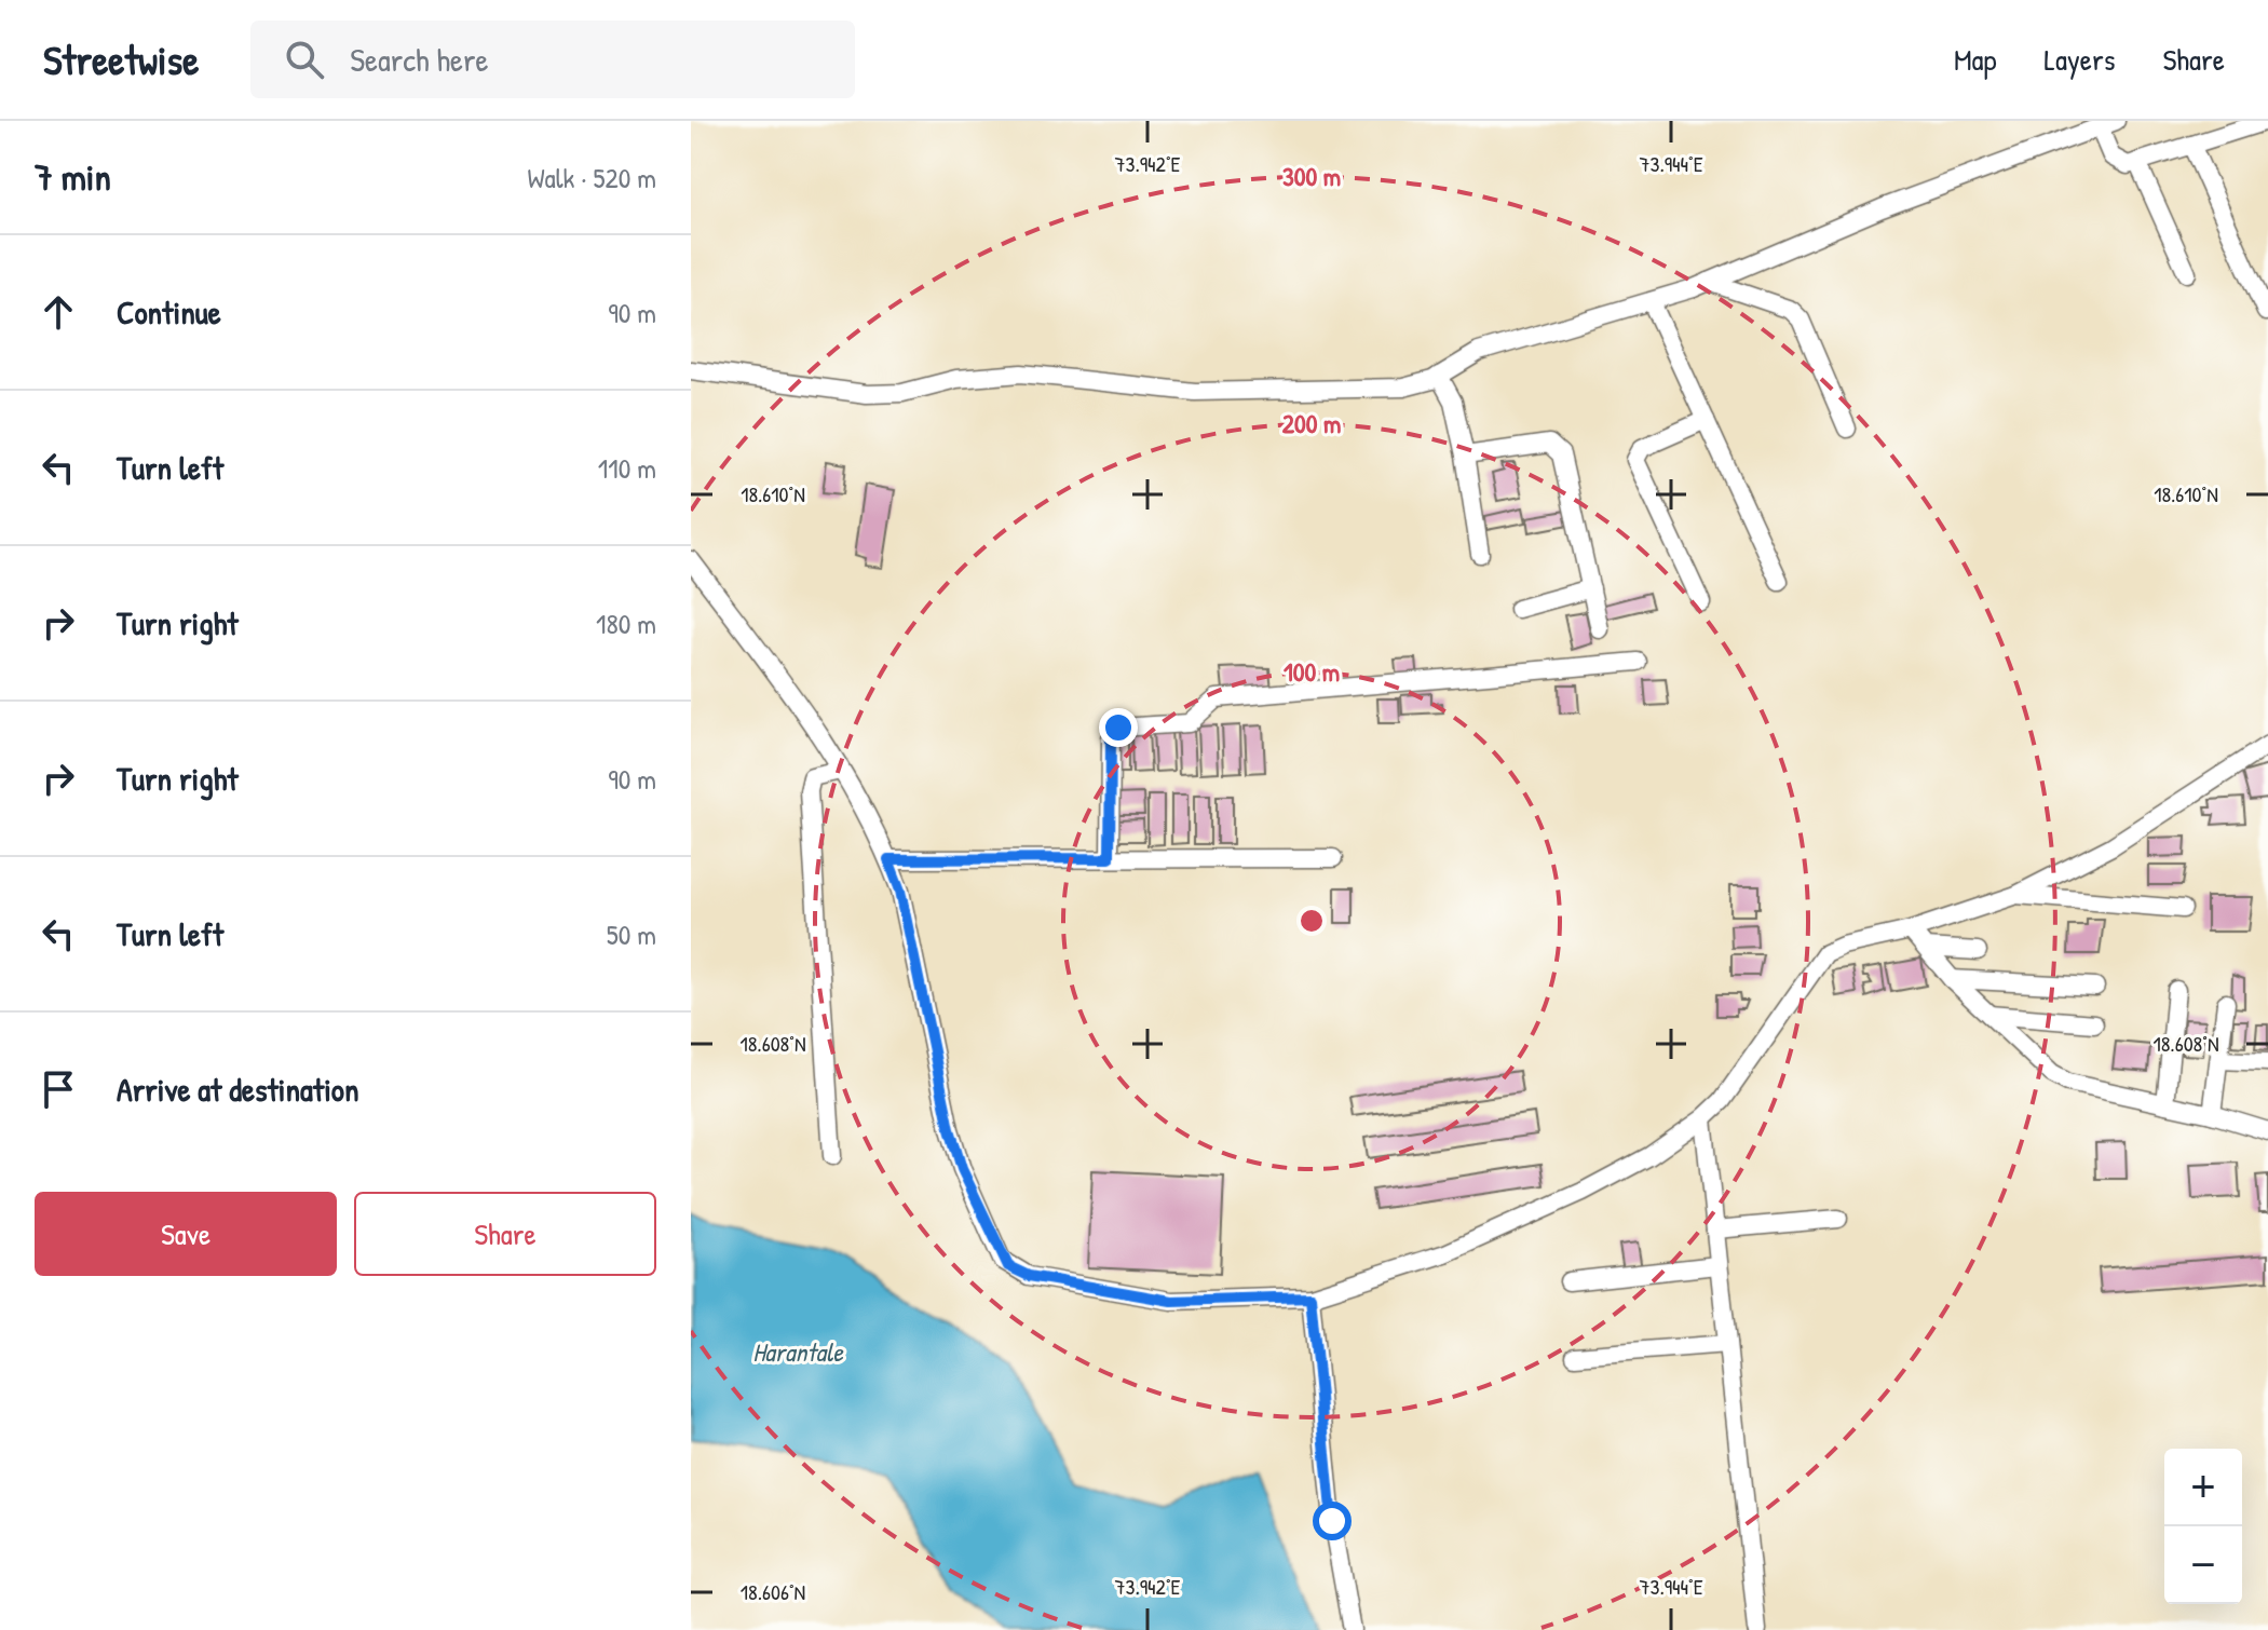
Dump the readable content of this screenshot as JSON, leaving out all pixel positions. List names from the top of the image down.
{
  "water": ["Harantale"],
  "page": {
    "header": "Streetwise",
    "search": "Search here",
    "nav": ["Map", "Layers", "Share"],
    "heading": ["7 min", "Walk · 520 m"],
    "list": [
      ["Continue", "90 m"],
      ["Turn left", "110 m"],
      ["Turn right", "180 m"],
      ["Turn right", "90 m"],
      ["Turn left", "50 m"],
      "Arrive at destination"
    ],
    "buttons": ["Save", "Share"],
    "map_buttons": ["+", "−"]
  },
  "coordinates": [
    "73.942°E",
    "73.944°E",
    "18.610°N",
    "18.608°N",
    "18.606°N"
  ],
  "rings": ["300 m", "200 m", "100 m"]
}
